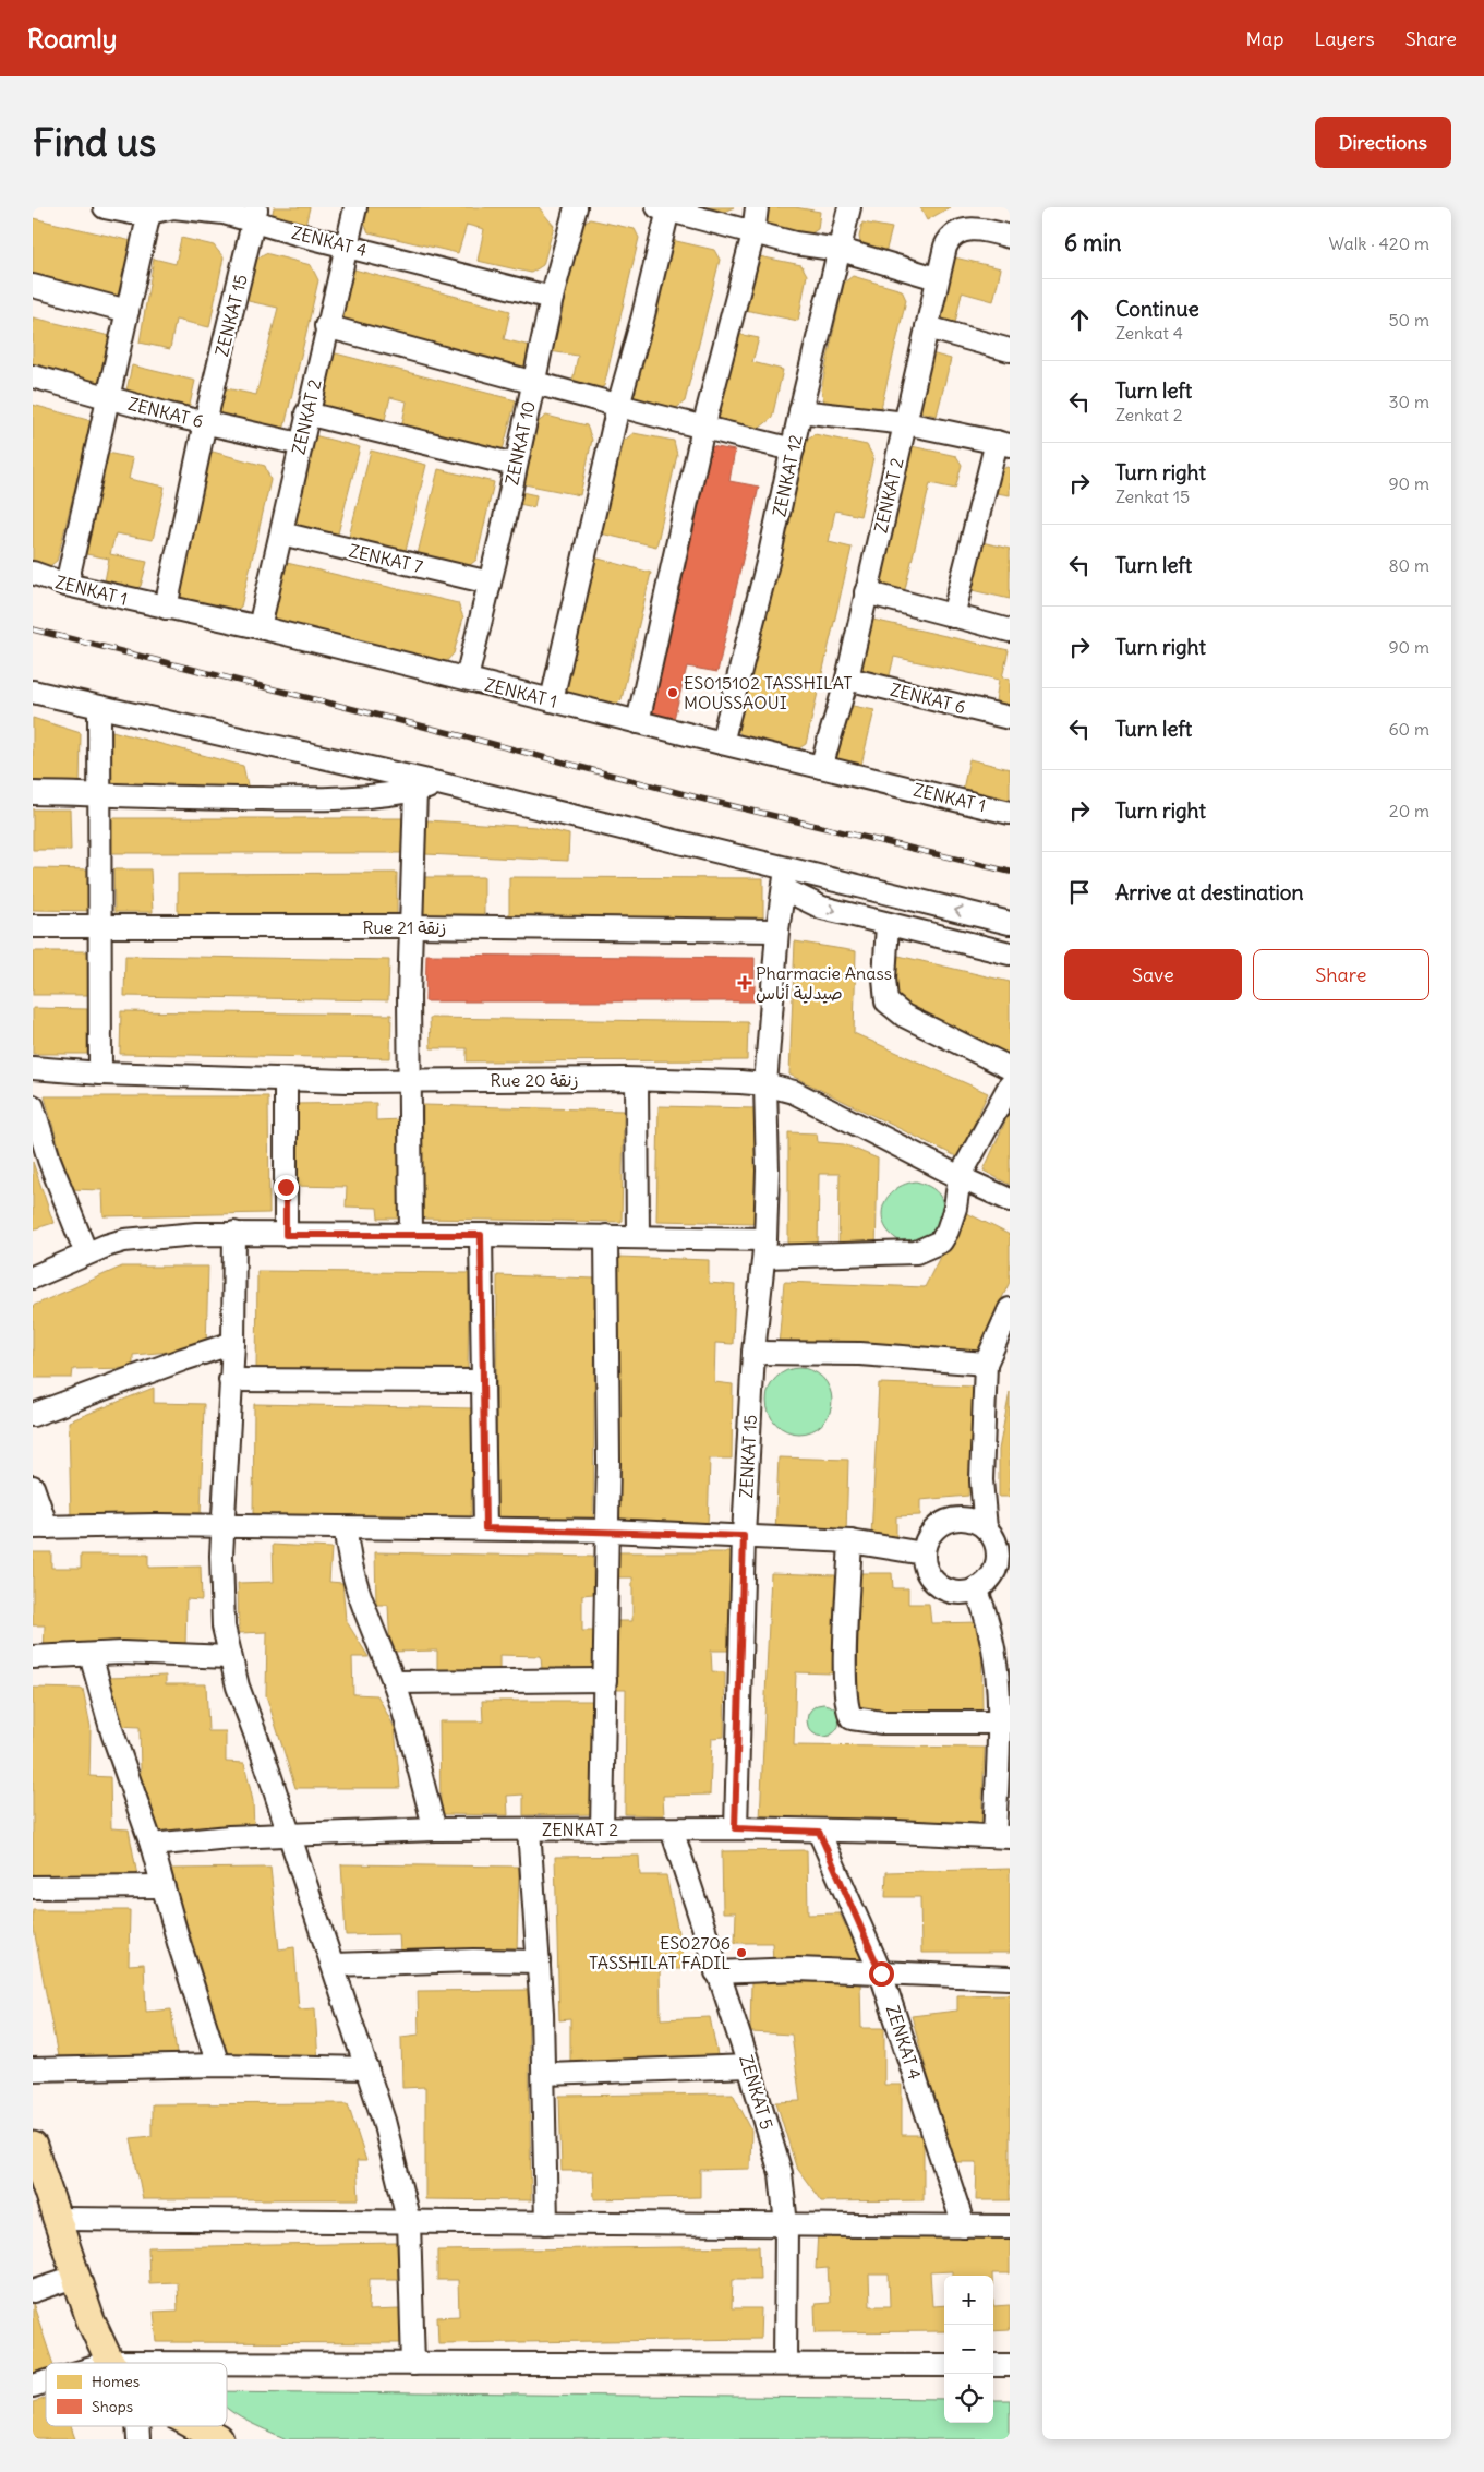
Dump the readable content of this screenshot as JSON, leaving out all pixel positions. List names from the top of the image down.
{
  "streets": {
    "street": [
      "ZENKAT 4",
      "ZENKAT 15",
      "ZENKAT 6",
      "ZENKAT 2",
      "ZENKAT 10",
      "ZENKAT 12",
      "ZENKAT 7",
      "ZENKAT 1",
      "Rue 21 زنقة",
      "Rue 20 زنقة",
      "ZENKAT 5"
    ]
  },
  "crossings": [
    ["ZENKAT 4", "ZENKAT 15"],
    ["ZENKAT 4", "ZENKAT 2"],
    ["ZENKAT 4", "ZENKAT 10"],
    ["ZENKAT 15", "ZENKAT 6"],
    ["ZENKAT 15", "ZENKAT 2"],
    ["ZENKAT 15", "ZENKAT 1"],
    ["ZENKAT 15", "Rue 21 زنقة"],
    ["ZENKAT 15", "Rue 20 زنقة"],
    ["ZENKAT 6", "ZENKAT 2"],
    ["ZENKAT 2", "ZENKAT 7"],
    ["ZENKAT 2", "ZENKAT 1"],
    ["ZENKAT 2", "ZENKAT 5"],
    ["ZENKAT 10", "ZENKAT 7"],
    ["ZENKAT 10", "ZENKAT 1"],
    ["ZENKAT 12", "ZENKAT 1"]
  ],
  "places": {
    "other": ["ES015102 TASSHILAT MOUSSAOUI", "ES02706 TASSHILAT FADIL"],
    "health": ["Pharmacie Anass صيدلية أناس"]
  },
  "legend": ["Homes", "Shops"],
  "page": {
    "header": "Roamly",
    "nav": ["Map", "Layers", "Share"],
    "buttons": [
      "Directions",
      ["Save", "Share"]
    ],
    "title": "Find us",
    "heading": ["6 min", "Walk · 420 m"],
    "list": [
      ["Continue", "Zenkat 4", "50 m"],
      ["Turn left", "Zenkat 2", "30 m"],
      ["Turn right", "Zenkat 15", "90 m"],
      ["Turn left", "80 m"],
      ["Turn right", "90 m"],
      ["Turn left", "60 m"],
      ["Turn right", "20 m"],
      "Arrive at destination"
    ],
    "map_buttons": ["+", "−"]
  }
}
